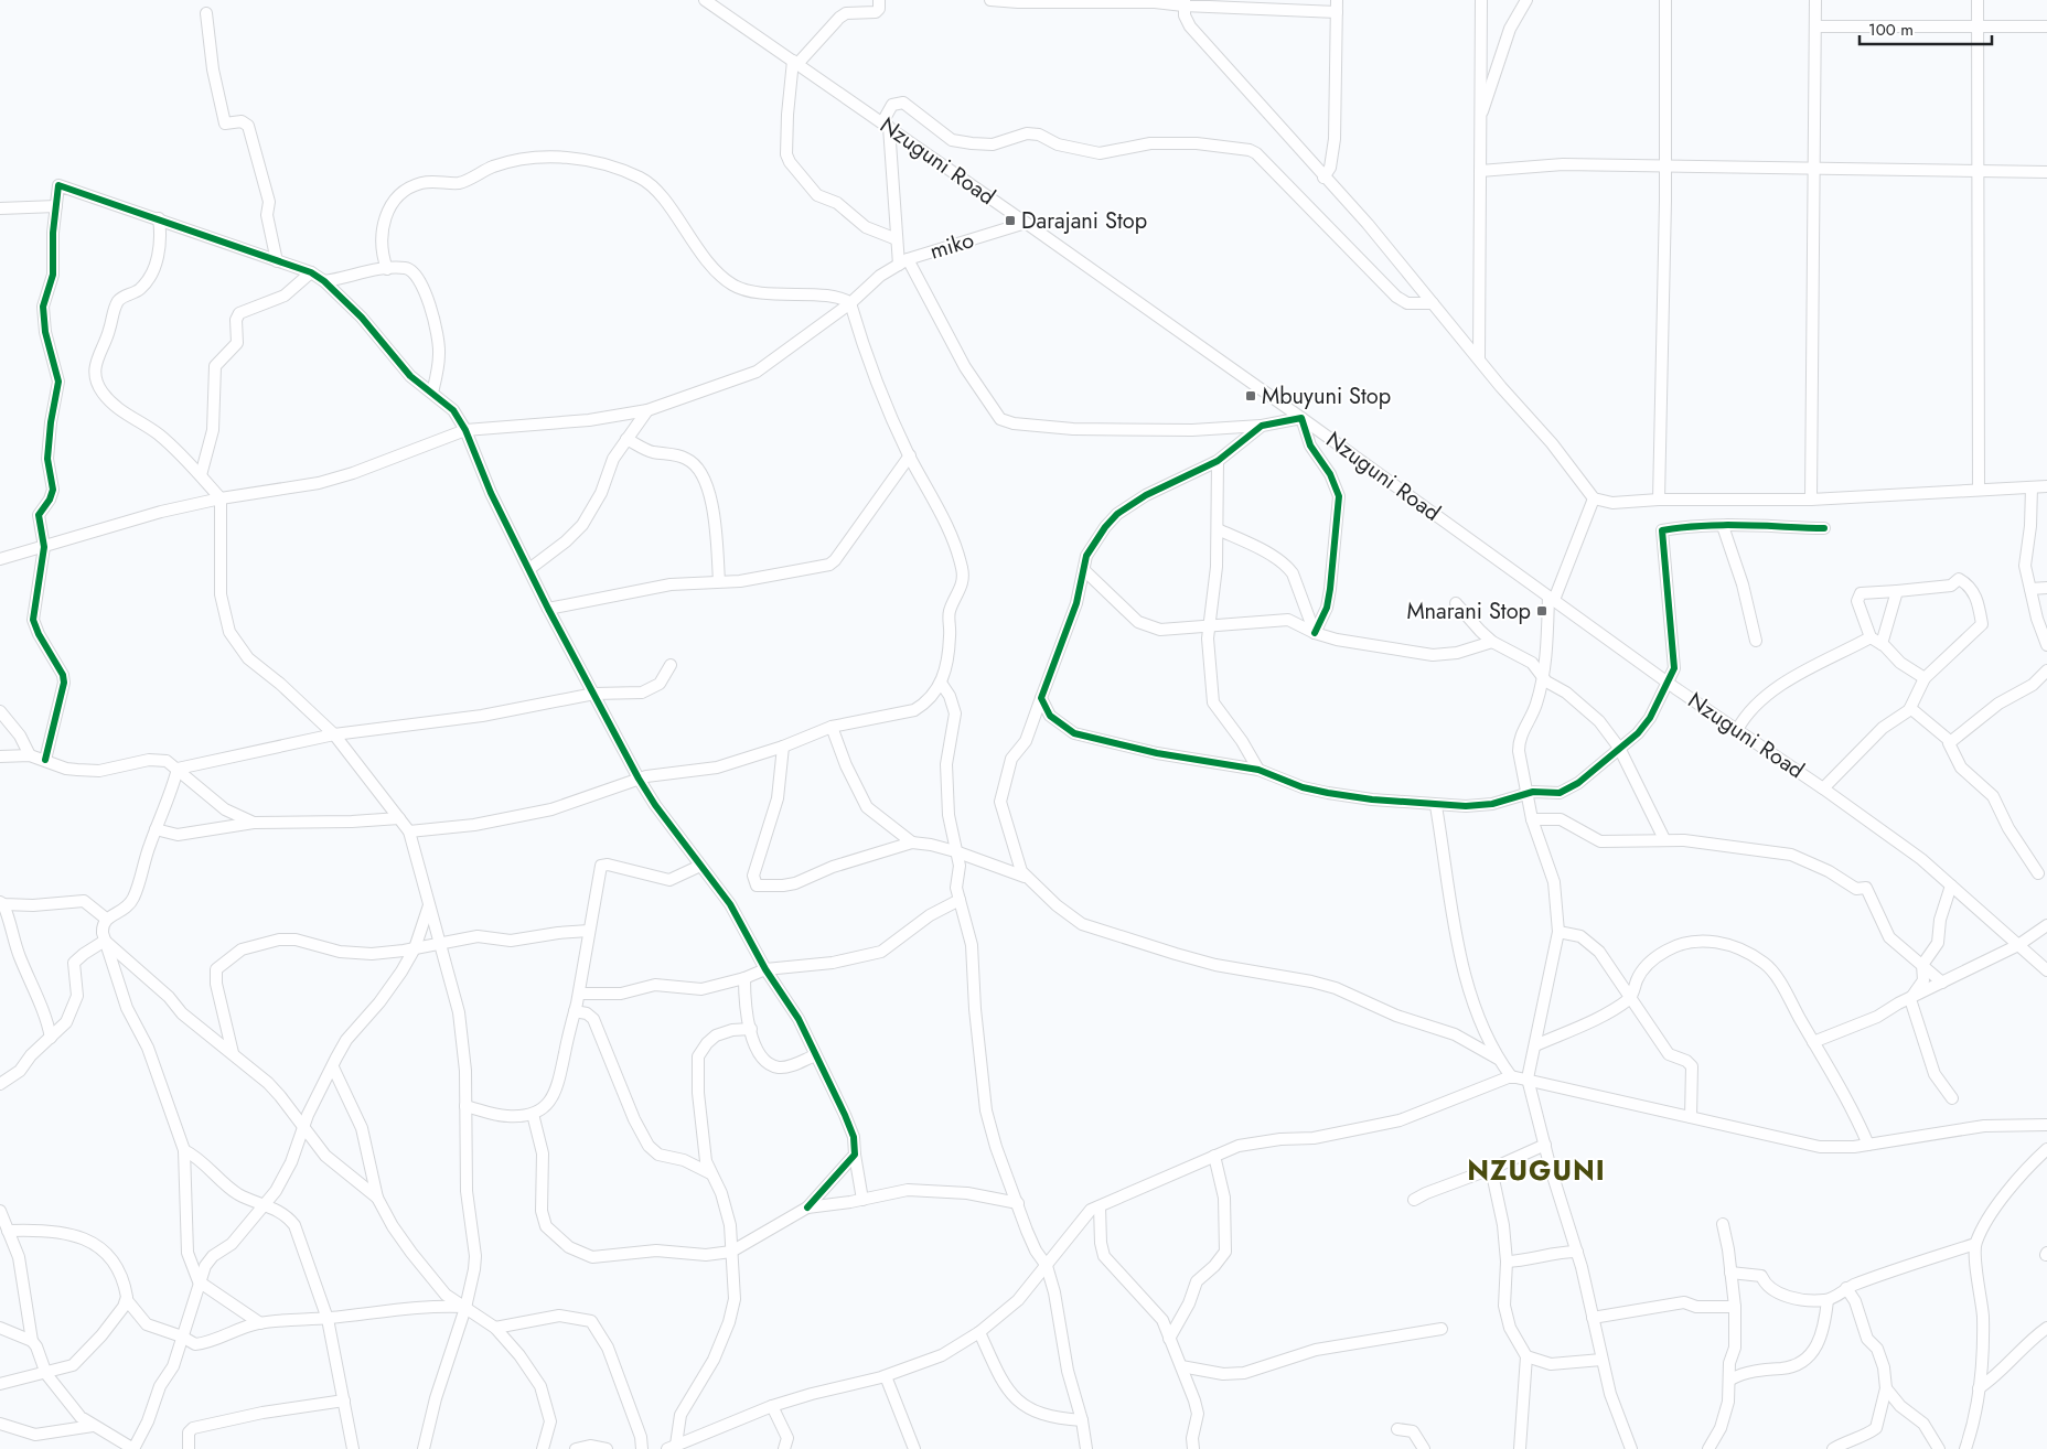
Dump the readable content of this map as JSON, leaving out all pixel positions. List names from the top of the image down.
{
  "streets": {
    "street": ["Nzuguni Road", "miko"]
  },
  "crossings": [
    ["Nzuguni Road", "miko"]
  ],
  "districts": ["NZUGUNI"],
  "places": {
    "transit": ["Darajani Stop", "Mbuyuni Stop", "Mnarani Stop"]
  },
  "scale_bar": "100 m"
}
